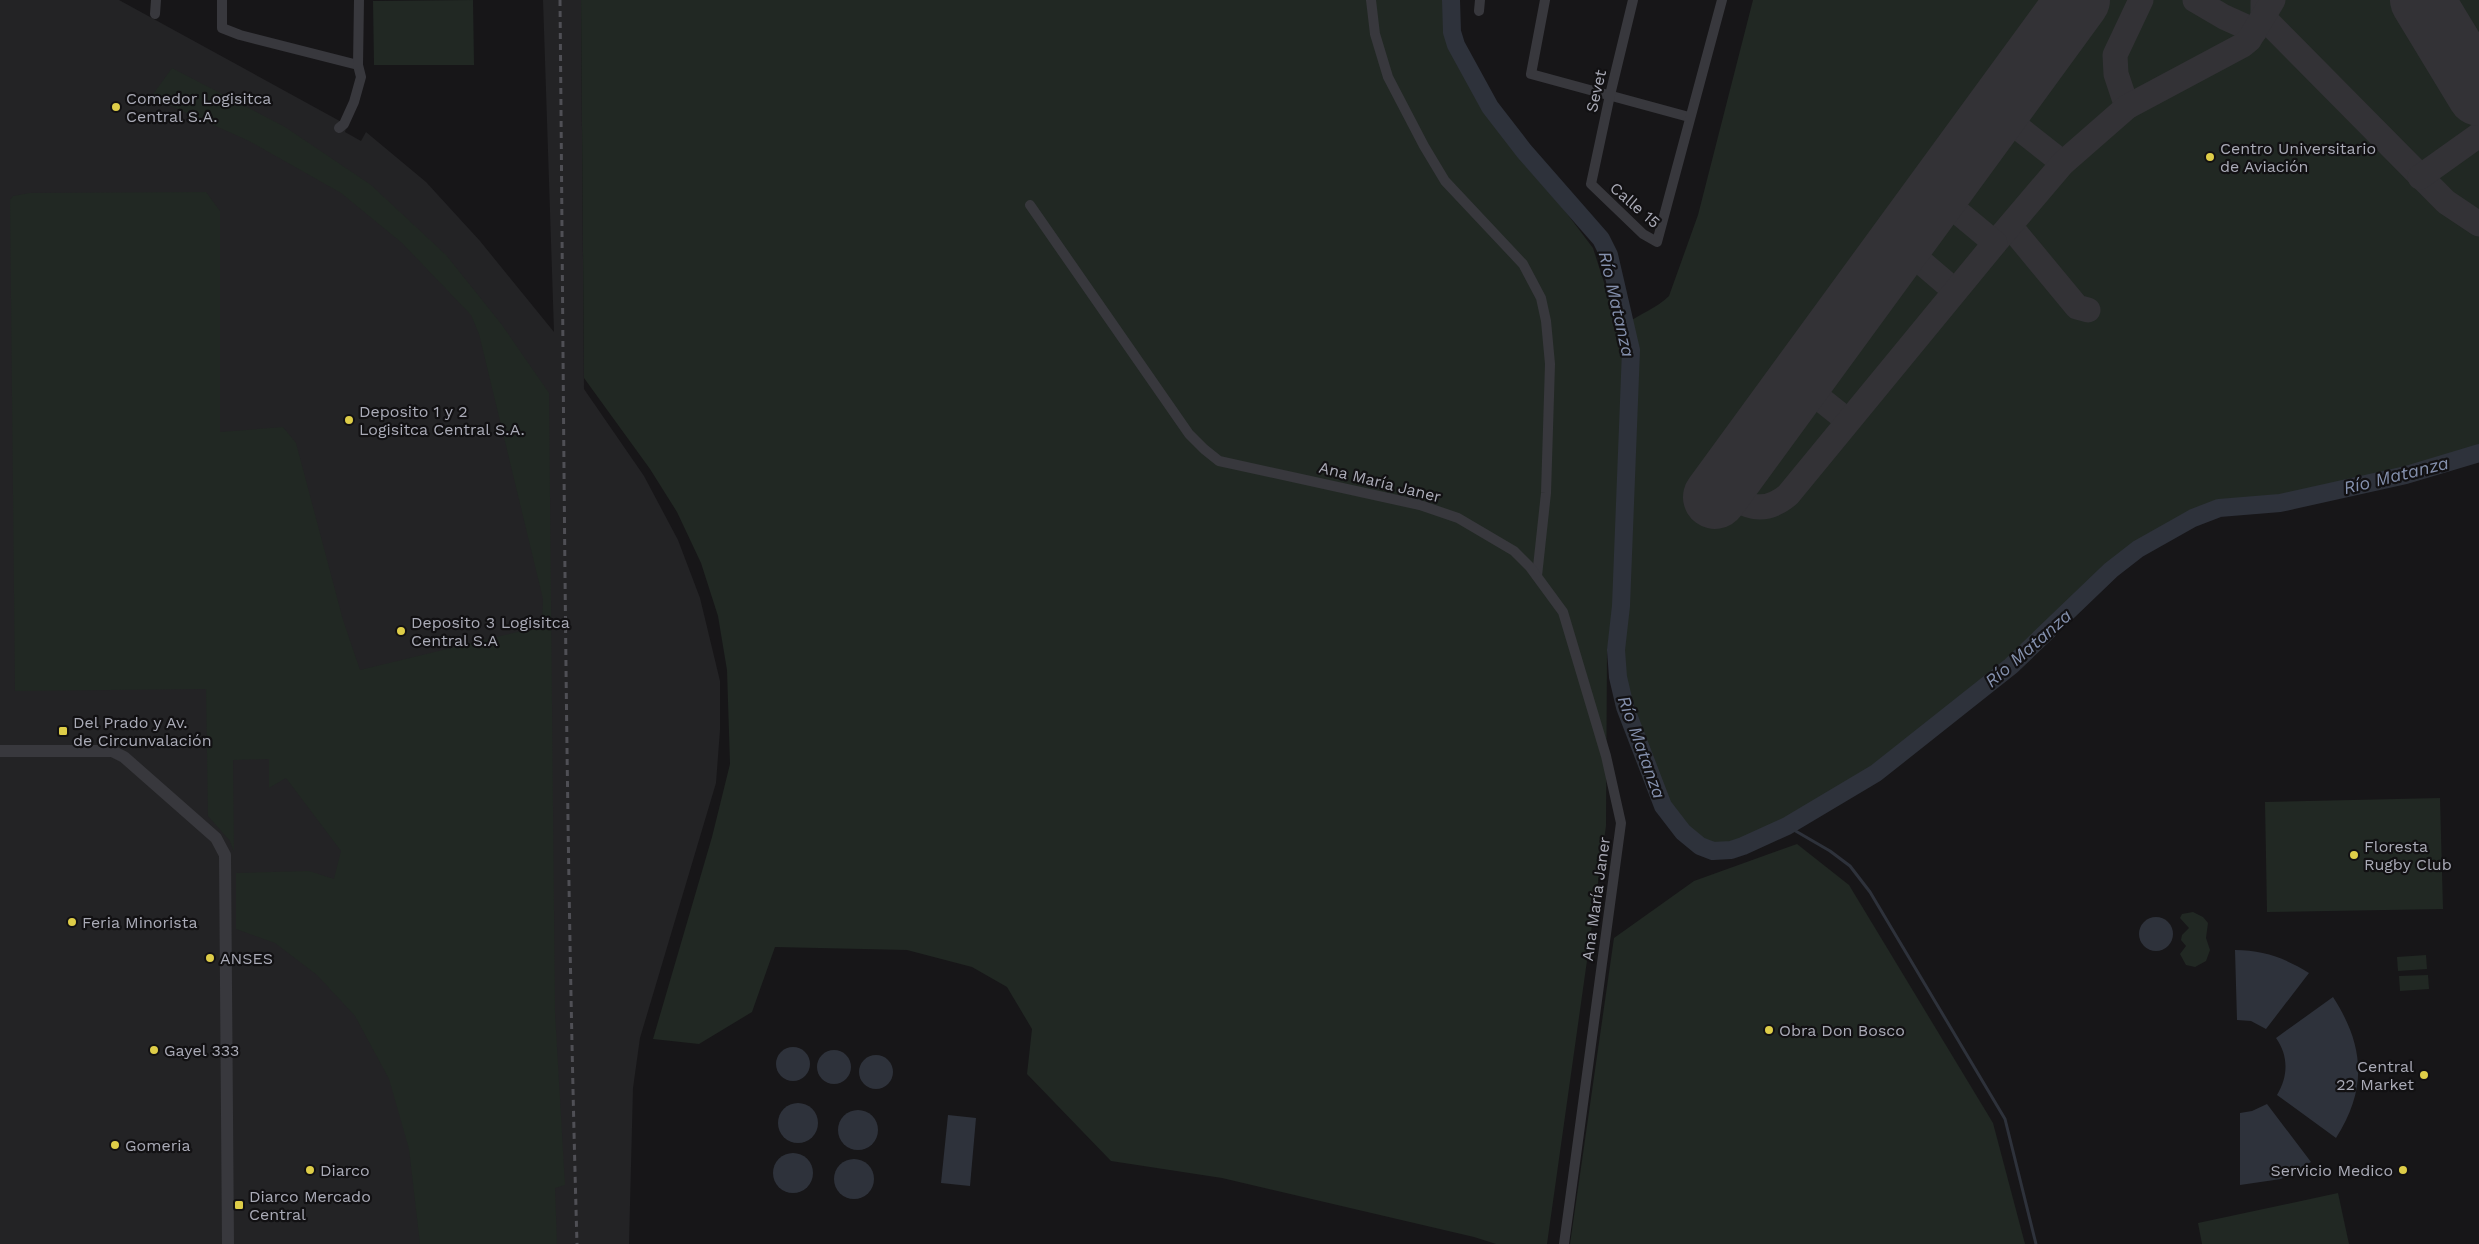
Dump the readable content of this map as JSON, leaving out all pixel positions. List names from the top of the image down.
{
  "streets": {
    "street": ["Sevet", "Calle 15", "Ana María Janer"]
  },
  "crossings": [
    ["Sevet", "Calle 15"]
  ],
  "water": ["Río Matanza"],
  "places": {
    "other": [
      "Comedor Logisitca Central S.A.",
      "Centro Universitario de Aviación",
      "Deposito 1 y 2 Logisitca Central S.A.",
      "Deposito 3 Logisitca Central S.A",
      "Floresta Rugby Club",
      "Feria Minorista",
      "ANSES",
      "Obra Don Bosco",
      "Gayel 333",
      "Central 22 Market",
      "Gomeria",
      "Diarco",
      "Servicio Medico"
    ],
    "transit": ["Del Prado y Av. de Circunvalación", "Diarco Mercado Central"]
  }
}
